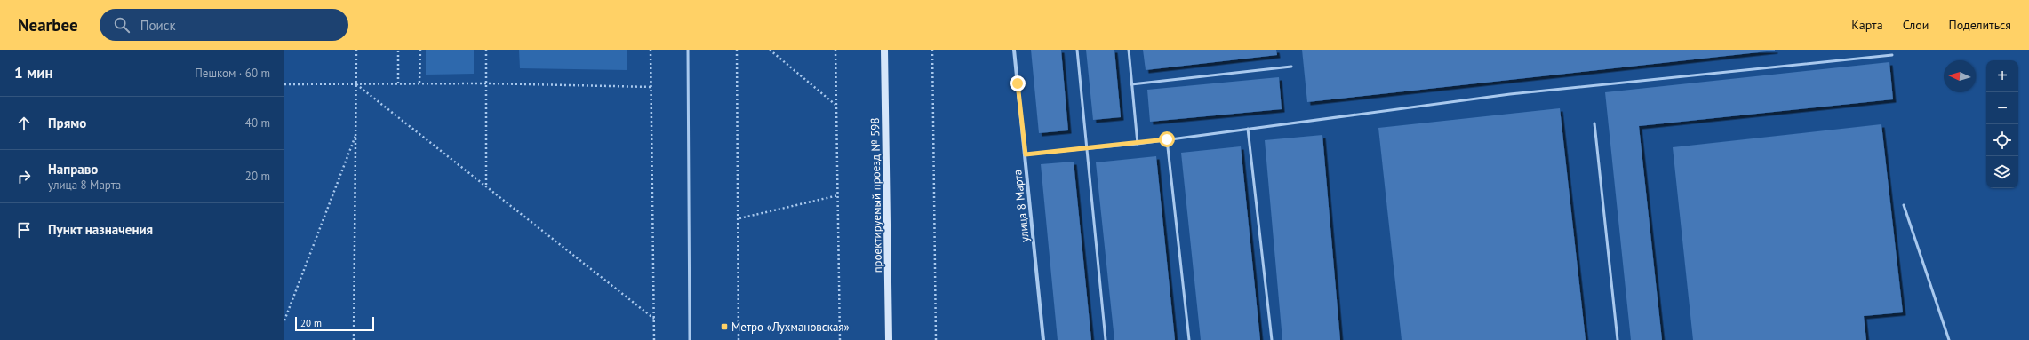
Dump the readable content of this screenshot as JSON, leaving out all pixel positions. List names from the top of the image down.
{
  "streets": {
    "street": ["проектируемый проезд № 598", "улица 8 Марта"]
  },
  "places": {
    "transit": ["Метро «Лухмановская»"]
  },
  "scale_bar": "20 m",
  "north": "left",
  "page": {
    "header": "Nearbee",
    "search": "Поиск",
    "nav": ["Карта", "Слои", "Поделиться"],
    "heading": ["1 мин", "Пешком · 60 m"],
    "map_buttons": ["+", "−"],
    "list": [
      ["Прямо", "40 m"],
      ["Направо", "улица 8 Марта", "20 m"],
      "Пункт назначения"
    ],
    "scale": "20 m"
  }
}
